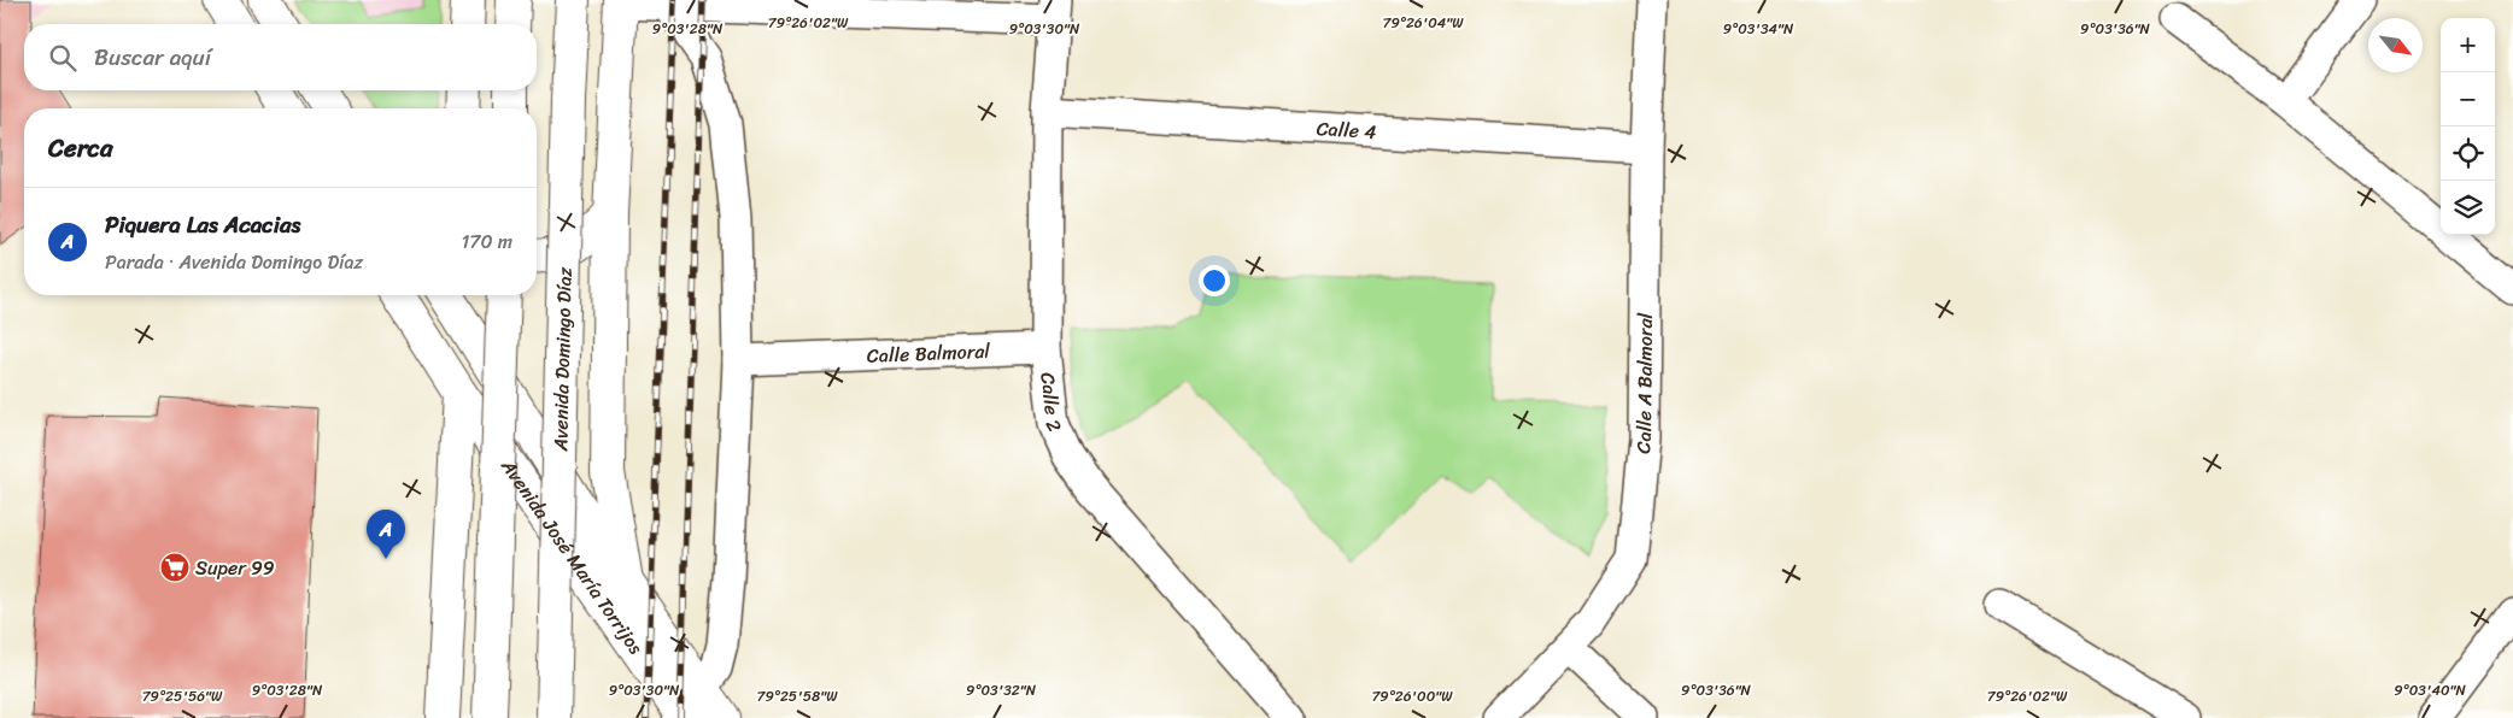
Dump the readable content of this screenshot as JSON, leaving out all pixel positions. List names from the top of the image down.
{
  "streets": {
    "main road": ["Avenida Domingo Díaz", "Avenida José María Torrijos"],
    "street": [
      "Calle 4",
      "Calle Balmoral",
      "Calle A Balmoral",
      "Calle 2"
    ]
  },
  "crossings": [
    ["Calle 4", "Calle A Balmoral"],
    ["Calle 4", "Calle 2"],
    ["Calle Balmoral", "Calle 2"]
  ],
  "places": {
    "supermarket": ["Super 99"]
  },
  "north": "bottom right",
  "page": {
    "map_buttons": ["+", "−"],
    "search": "Buscar aquí",
    "heading": "Cerca",
    "list": [
      {
        "mark": "A",
        "name": "Piquera Las Acacias",
        "note": "Parada · Avenida Domingo Díaz",
        "value": "170 m"
      }
    ],
    "pins": "A"
  },
  "coordinates": [
    "79°26'02\"W",
    "79°26'04\"W",
    "9°03'28\"N",
    "9°03'30\"N",
    "9°03'34\"N",
    "9°03'36\"N",
    "9°03'32\"N",
    "9°03'40\"N",
    "79°25'56\"W",
    "79°25'58\"W",
    "79°26'00\"W"
  ]
}
